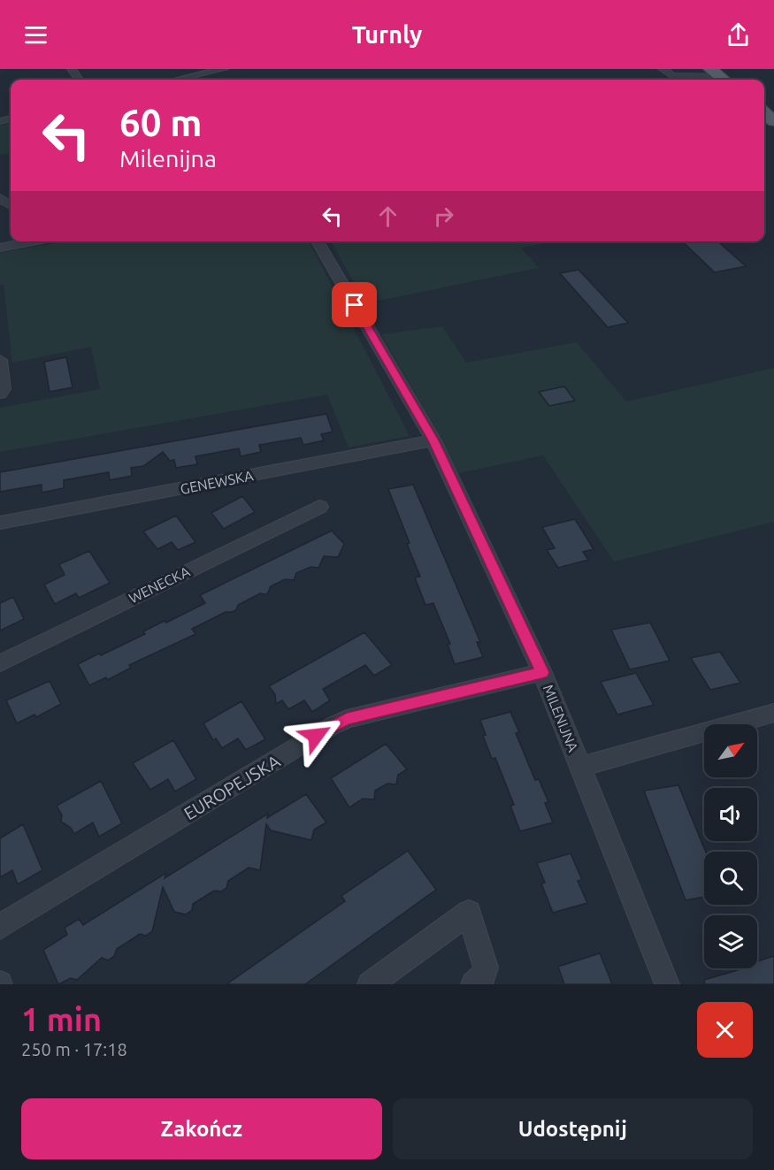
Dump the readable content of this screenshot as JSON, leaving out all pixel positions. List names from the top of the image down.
{
  "streets": {
    "street": [
      "GENEWSKA",
      "WENECKA",
      "MILENIJNA",
      "EUROPEJSKA"
    ]
  },
  "crossings": [
    ["GENEWSKA", "MILENIJNA"],
    ["MILENIJNA", "EUROPEJSKA"]
  ],
  "north": "top right",
  "page": {
    "header": "Turnly",
    "turn": ["60 m", "Milenijna"],
    "heading": ["1 min", "250 m · 17:18"],
    "buttons": ["Zakończ", "Udostępnij"]
  }
}
